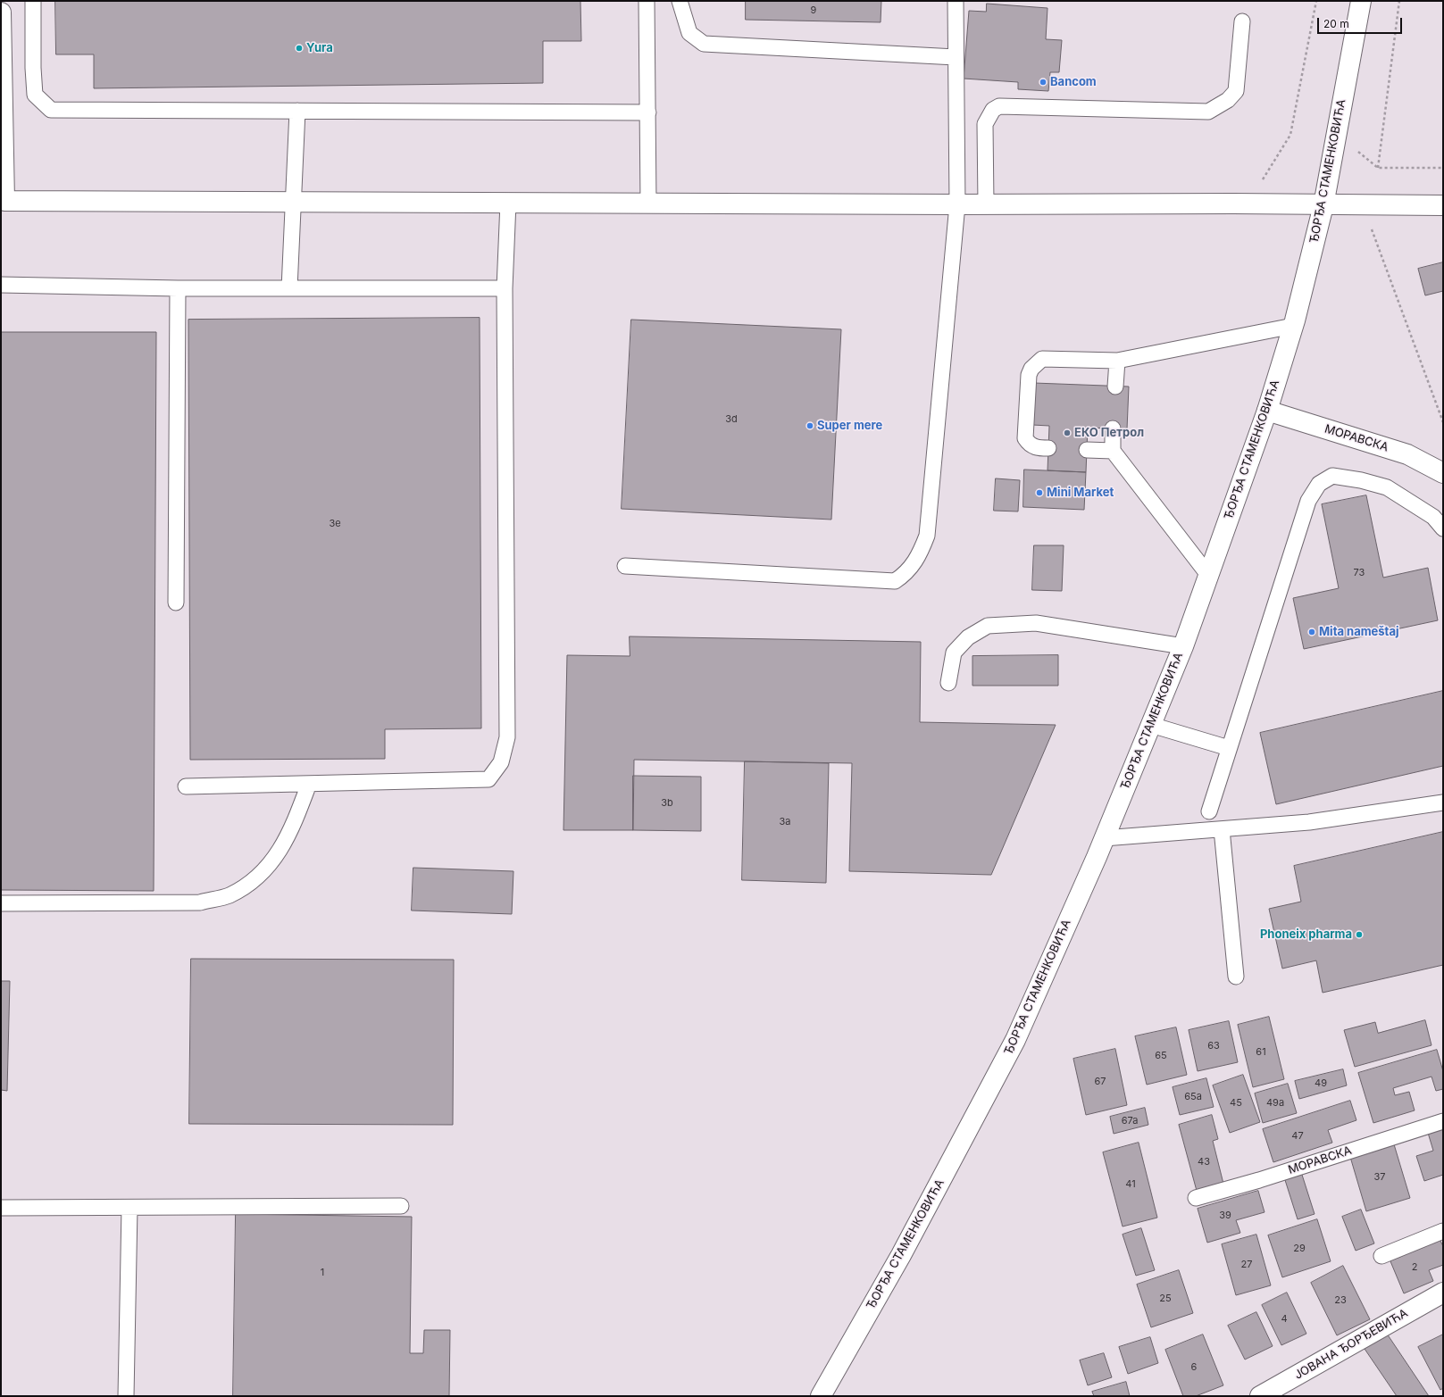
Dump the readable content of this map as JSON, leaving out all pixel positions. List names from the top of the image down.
{
  "streets": {
    "street": ["ЂОРЂА СТАМЕНКОВИЋА", "МОРАВСКА", "ЈОВАНА ЂОРЂЕВИЋА"]
  },
  "crossings": [
    ["ЂОРЂА СТАМЕНКОВИЋА", "МОРАВСКА"]
  ],
  "places": [
    "Yura",
    "Bancom",
    "Super mere",
    "ЕКО Петрол",
    "Mini Market",
    "Mita nameštaj",
    "Phoneix pharma"
  ],
  "house_numbers": [
    "9",
    "3d",
    "3e",
    "73",
    "3b",
    "3a",
    "63",
    "61",
    "65",
    "67",
    "49",
    "65a",
    "45",
    "49a",
    "67a",
    "47",
    "43",
    "37",
    "41",
    "39",
    "29",
    "27",
    "2",
    "1",
    "25",
    "23",
    "4",
    "6"
  ],
  "scale_bar": "20 m"
}
